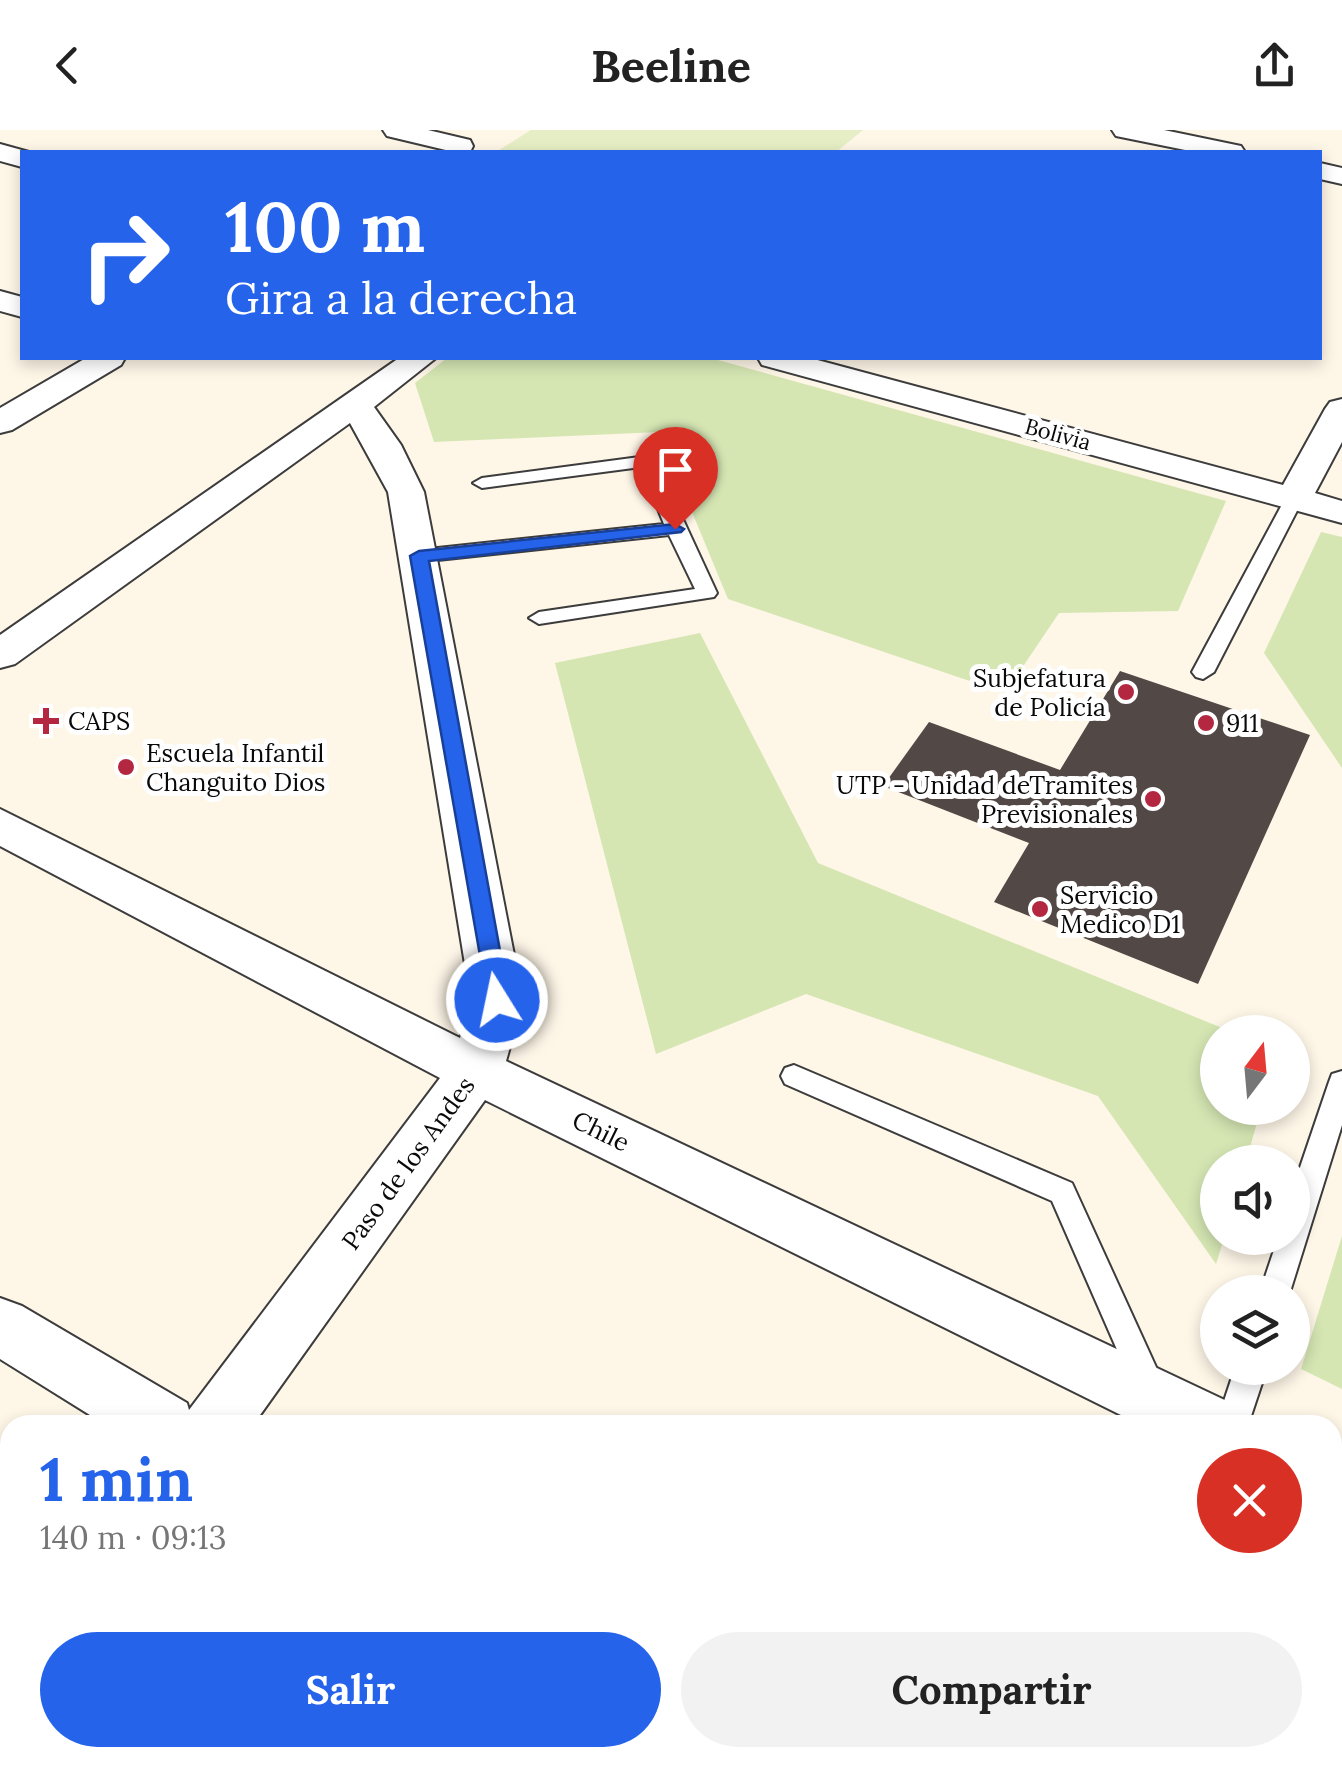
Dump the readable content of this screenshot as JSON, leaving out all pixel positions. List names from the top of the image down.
{
  "streets": {
    "street": ["Bolivia", "Chile", "Paso de los Andes"]
  },
  "crossings": [
    ["Chile", "Paso de los Andes"]
  ],
  "places": {
    "other": [
      "Subjefatura de Policía",
      "911",
      "Escuela Infantil Changuito Dios",
      "UTP - Unidad deTramites Previsionales",
      "Servicio Medico D1"
    ],
    "health": ["CAPS"]
  },
  "north": "top",
  "page": {
    "header": "Beeline",
    "turn": ["100 m", "Gira a la derecha"],
    "heading": ["1 min", "140 m · 09:13"],
    "buttons": ["Salir", "Compartir"]
  }
}
